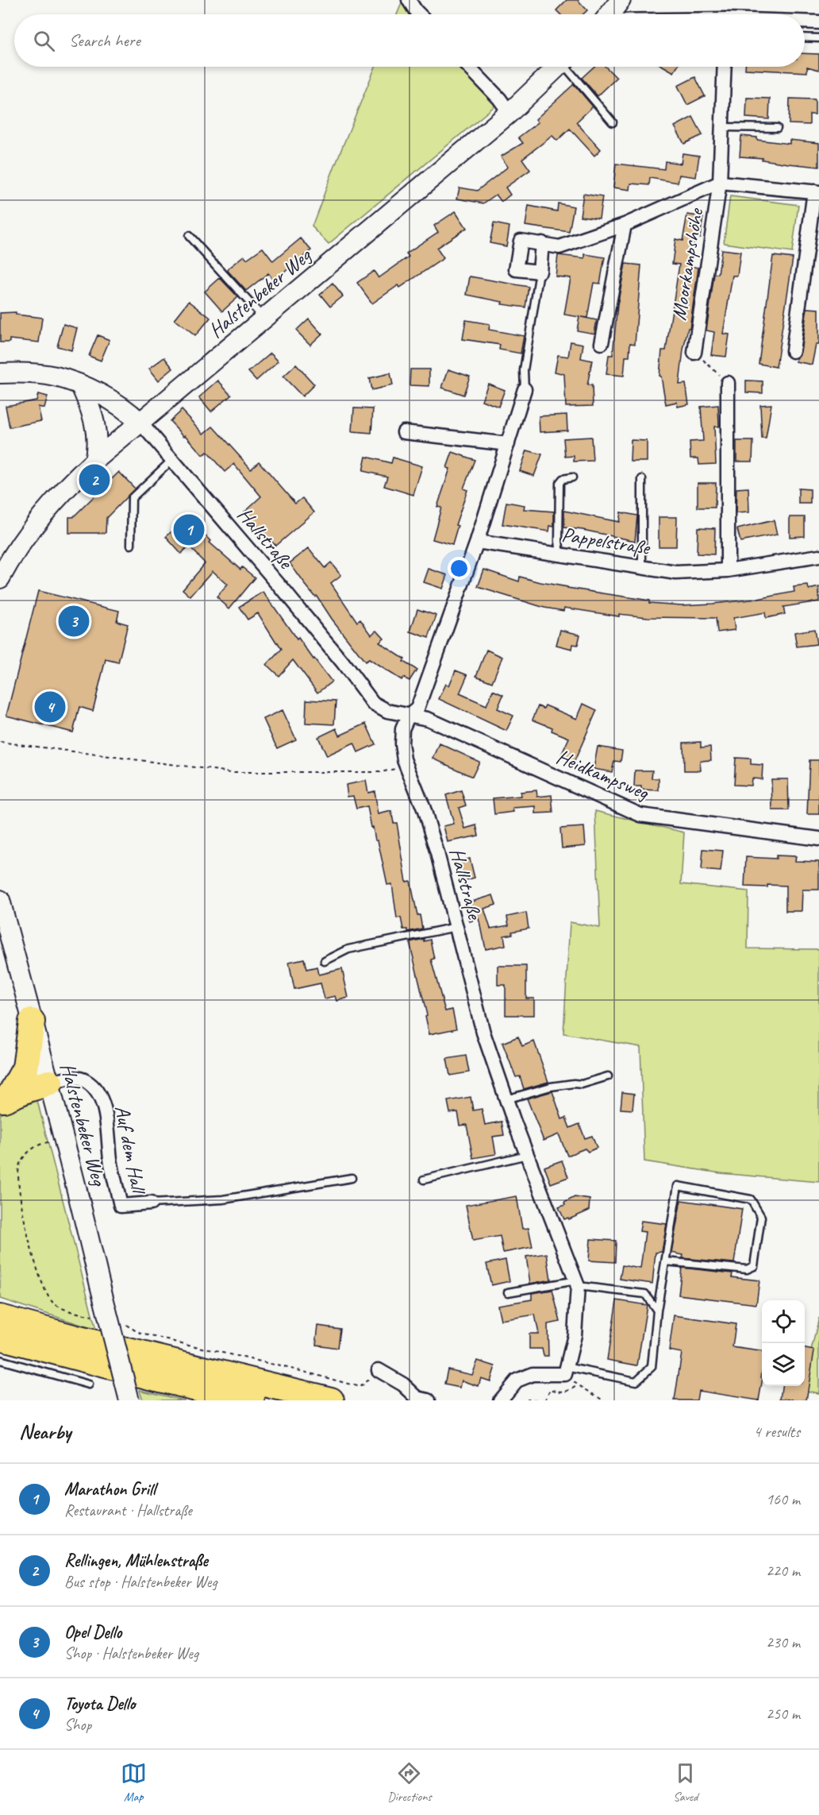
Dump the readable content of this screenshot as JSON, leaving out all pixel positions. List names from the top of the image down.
{
  "streets": {
    "main road": ["Halstenbeker Weg"],
    "street": [
      "Moorkampshöhe",
      "Hallstraße",
      "Pappelstraße",
      "Heidkampsweg",
      "Auf dem Hall"
    ]
  },
  "crossings": [
    ["Halstenbeker Weg", "Hallstraße"],
    ["Halstenbeker Weg", "Auf dem Hall"],
    ["Hallstraße", "Heidkampsweg"]
  ],
  "page": {
    "search": "Search here",
    "pins": [
      "2",
      "1",
      "3",
      "4"
    ],
    "heading": ["Nearby", "4 results"],
    "list": [
      {
        "mark": "1",
        "name": "Marathon Grill",
        "note": "Restaurant · Hallstraße",
        "value": "160 m"
      },
      {
        "mark": "2",
        "name": "Rellingen, Mühlenstraße",
        "note": "Bus stop · Halstenbeker Weg",
        "value": "220 m"
      },
      {
        "mark": "3",
        "name": "Opel Dello",
        "note": "Shop · Halstenbeker Weg",
        "value": "230 m"
      },
      {
        "mark": "4",
        "name": "Toyota Dello",
        "note": "Shop",
        "value": "250 m"
      }
    ],
    "nav": ["Map", "Directions", "Saved"]
  }
}
